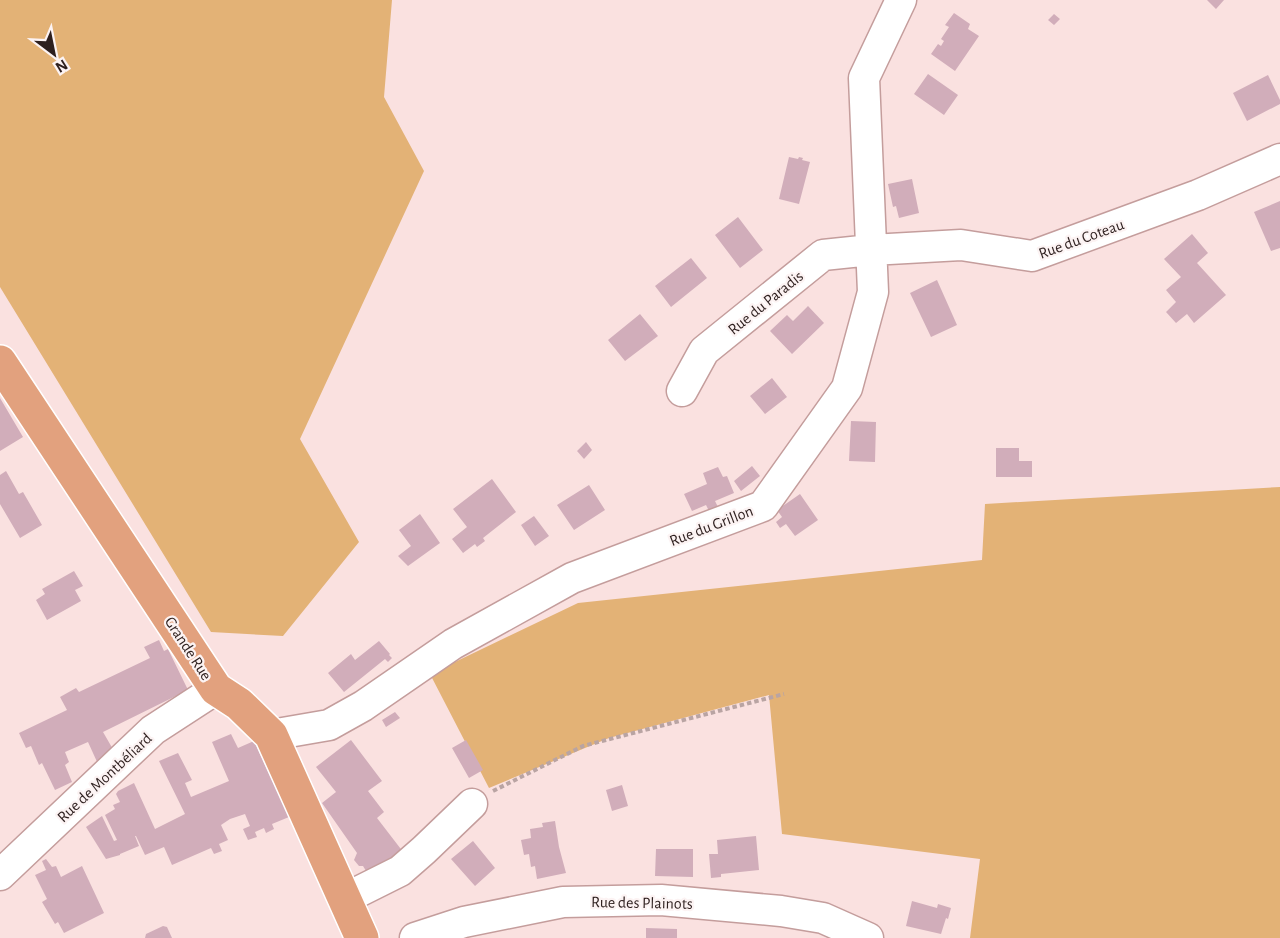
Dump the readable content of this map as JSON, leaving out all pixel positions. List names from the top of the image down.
{
  "streets": {
    "main road": ["Grande Rue"],
    "street": [
      "Rue du Coteau",
      "Rue du Paradis",
      "Rue du Grillon",
      "Rue de Montbéliard",
      "Rue des Plainots"
    ]
  },
  "crossings": [
    ["Rue du Coteau", "Rue du Paradis"],
    ["Rue du Coteau", "Rue du Grillon"],
    ["Rue du Paradis", "Rue du Grillon"],
    ["Rue du Grillon", "Grande Rue"],
    ["Grande Rue", "Rue de Montbéliard"]
  ],
  "north": "bottom right"
}
